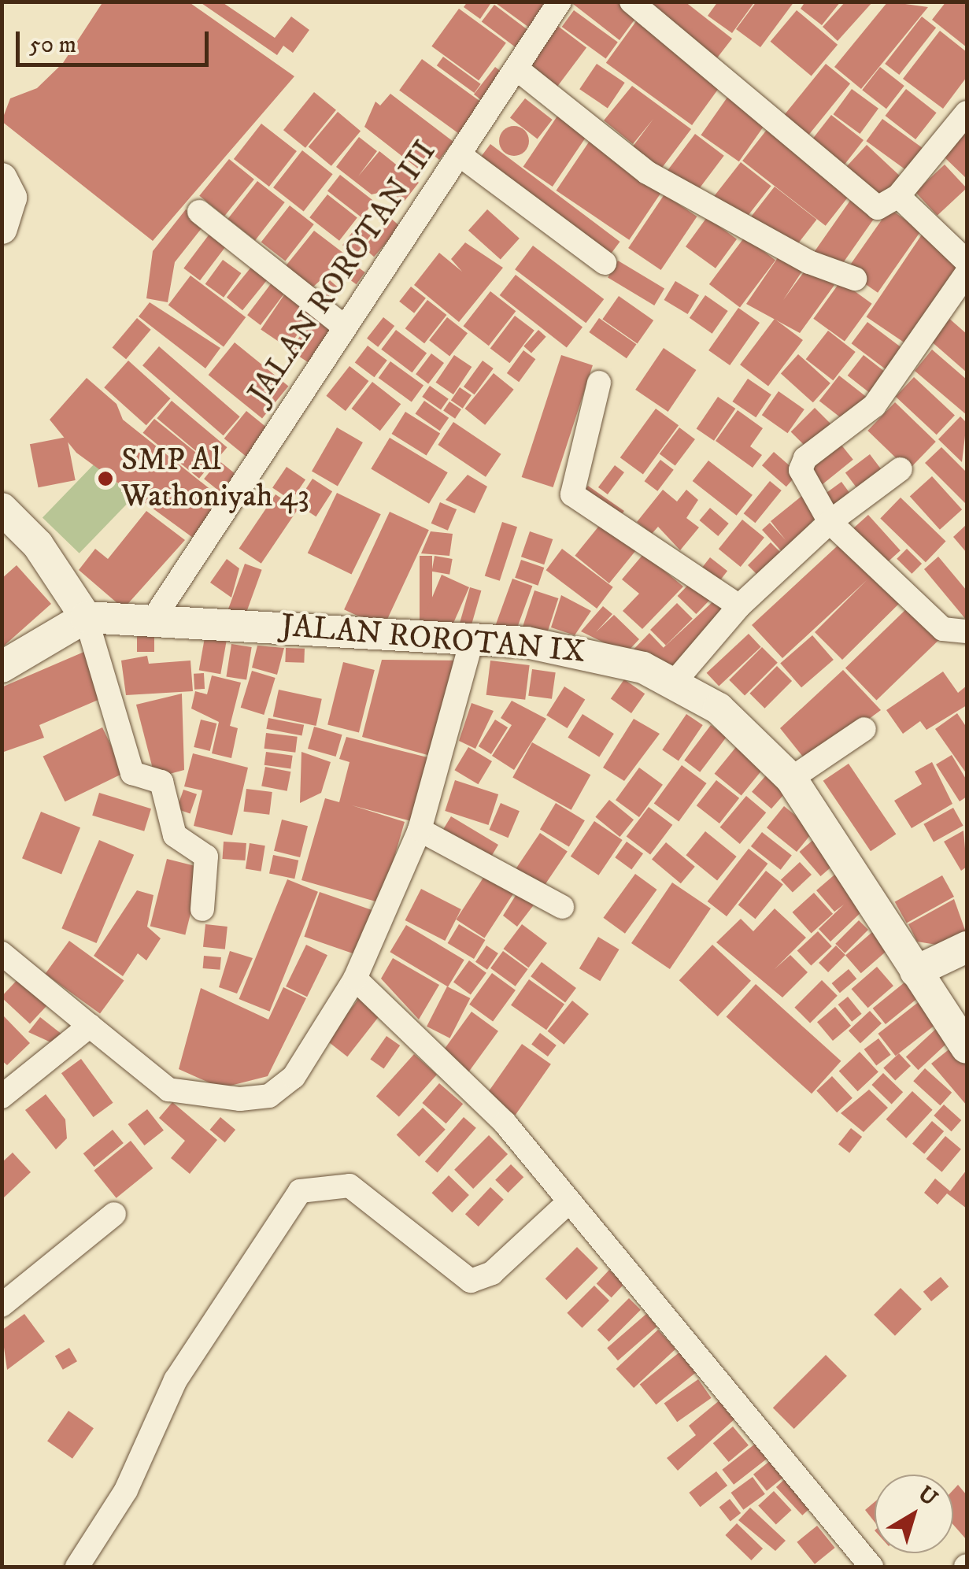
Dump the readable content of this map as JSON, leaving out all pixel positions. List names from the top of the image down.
{
  "streets": {
    "street": ["JALAN ROROTAN III", "JALAN ROROTAN IX"]
  },
  "crossings": [
    ["JALAN ROROTAN III", "JALAN ROROTAN IX"]
  ],
  "places": ["SMP Al Wathoniyah 43"],
  "scale_bar": "50 m",
  "north": "top right"
}
